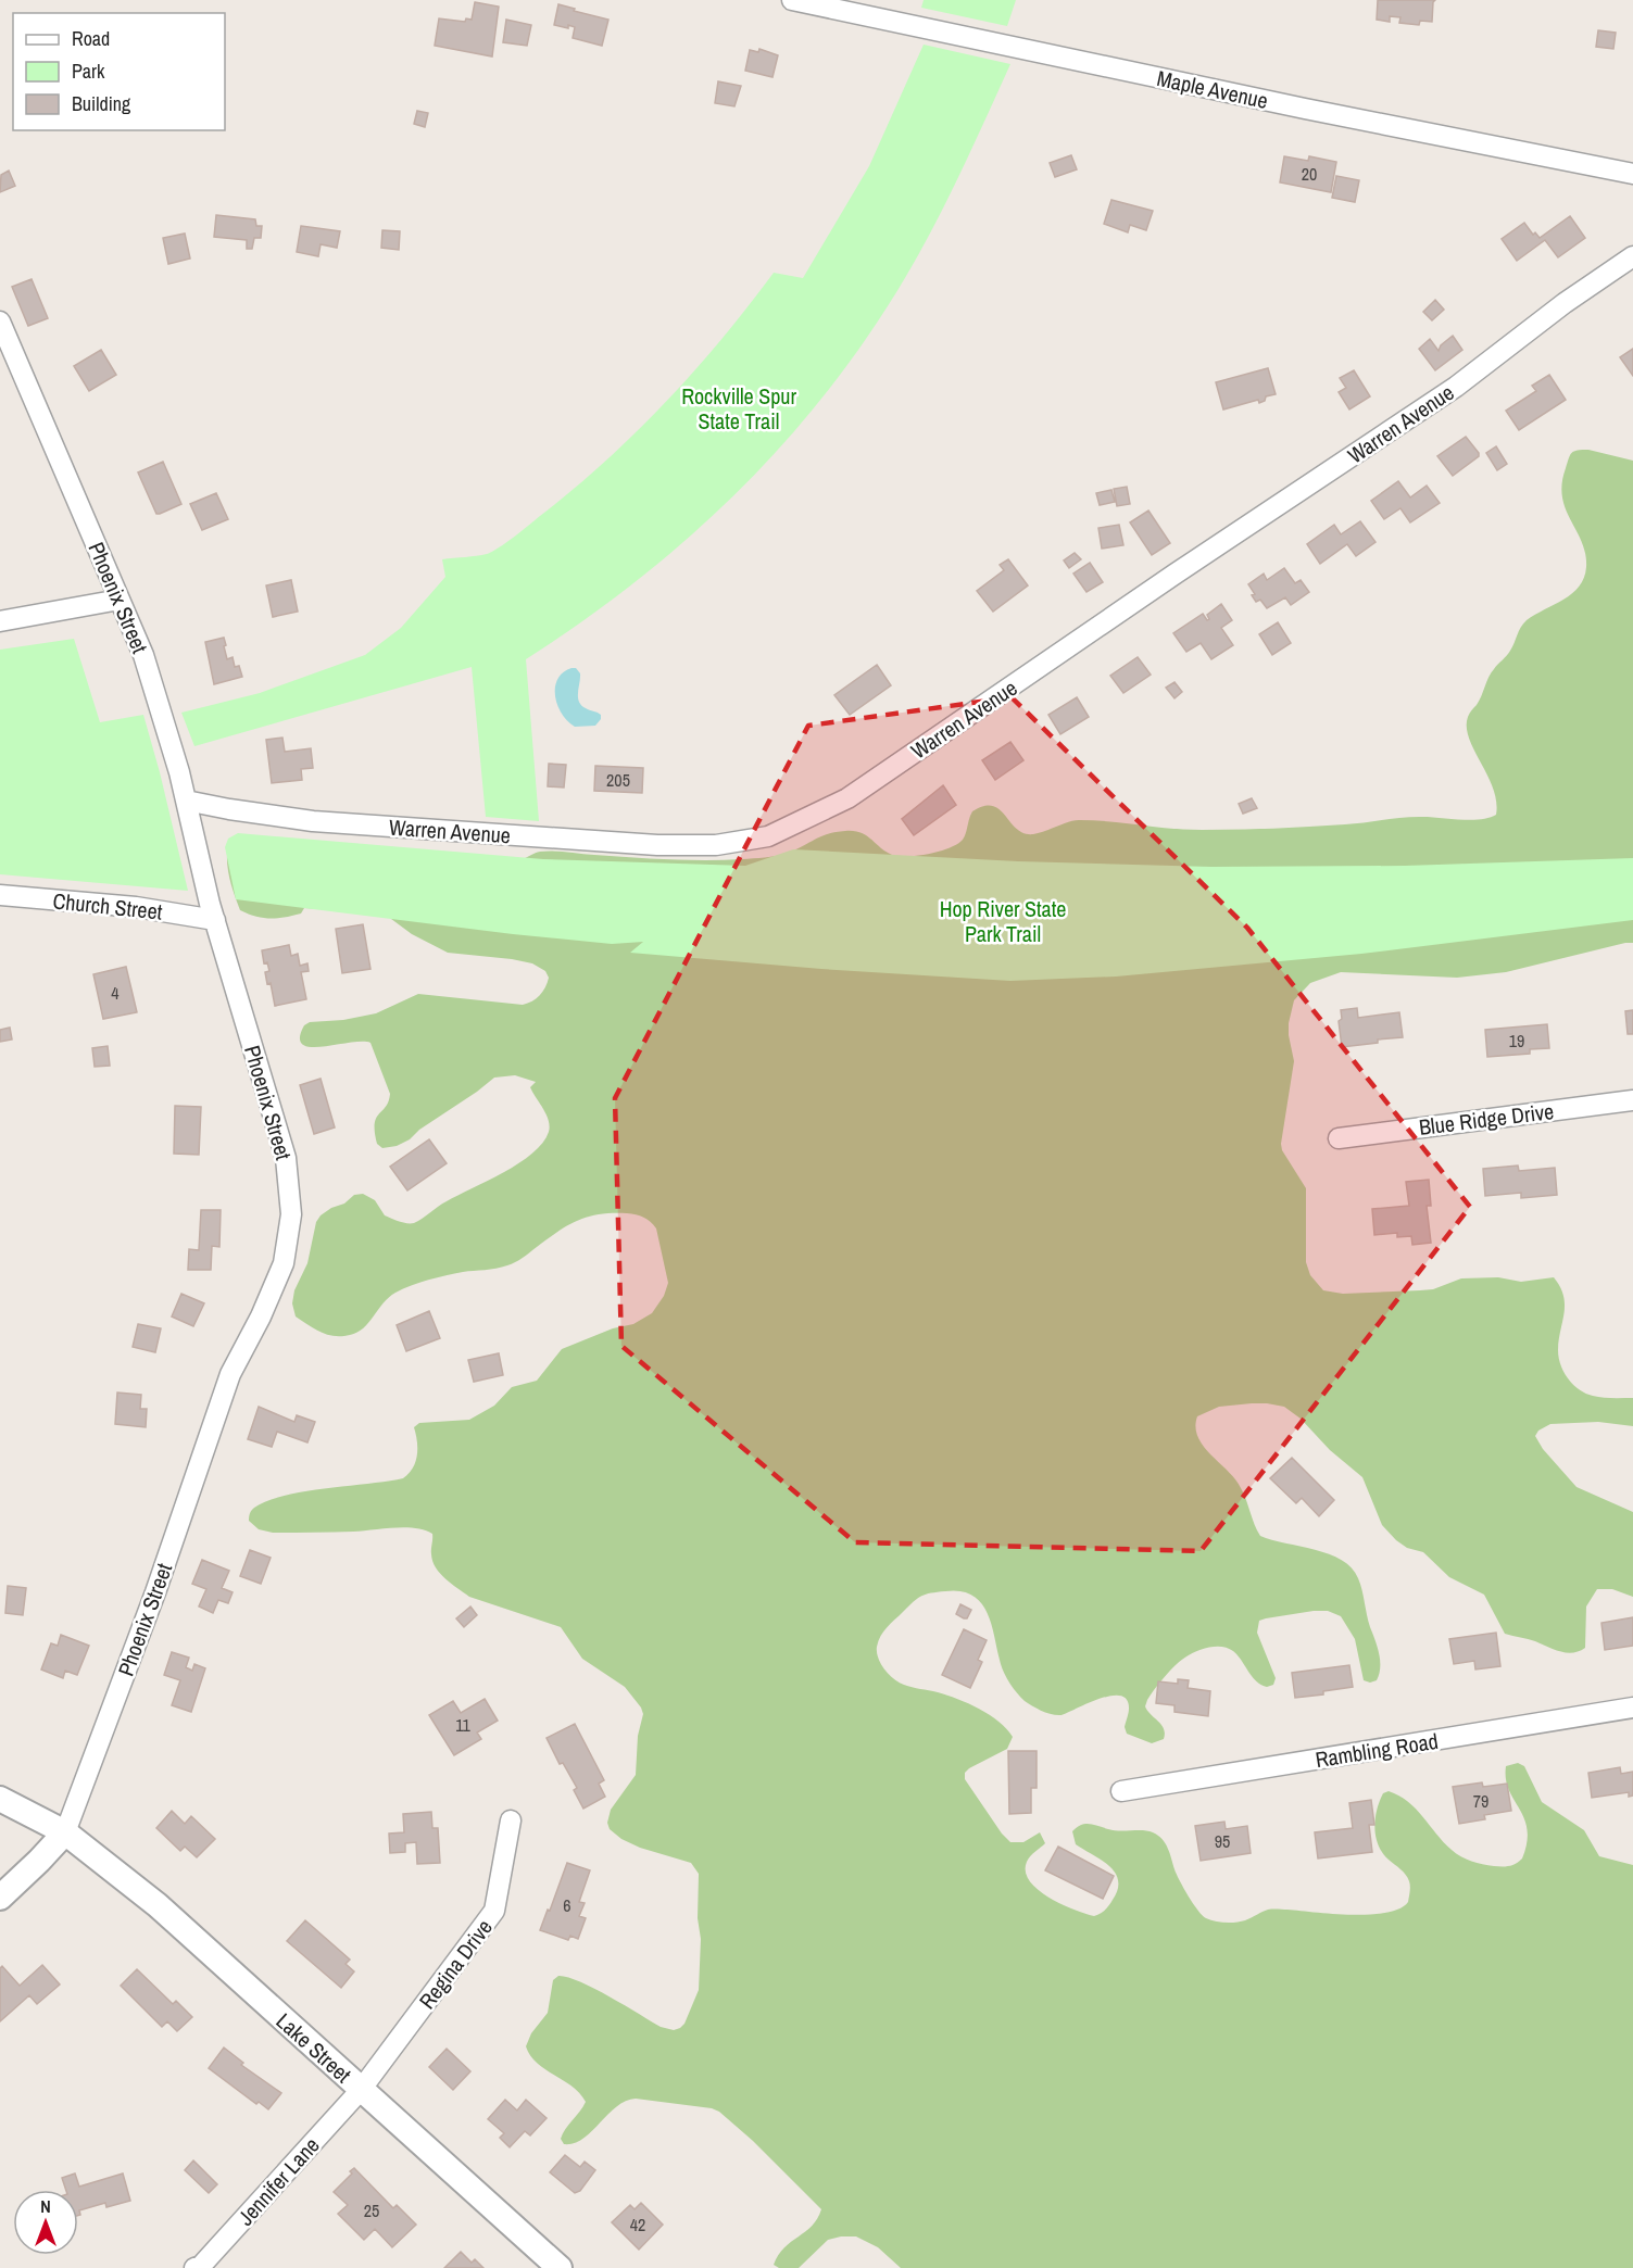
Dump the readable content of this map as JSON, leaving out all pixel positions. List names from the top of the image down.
{
  "streets": {
    "street": [
      "Maple Avenue",
      "Warren Avenue",
      "Phoenix Street",
      "Church Street",
      "Blue Ridge Drive",
      "Rambling Road",
      "Regina Drive",
      "Lake Street",
      "Jennifer Lane"
    ]
  },
  "crossings": [
    ["Warren Avenue", "Phoenix Street"],
    ["Phoenix Street", "Church Street"],
    ["Phoenix Street", "Lake Street"],
    ["Regina Drive", "Lake Street"],
    ["Regina Drive", "Jennifer Lane"],
    ["Lake Street", "Jennifer Lane"]
  ],
  "parks": ["Rockville Spur State Trail", "Hop River State Park Trail"],
  "house_numbers": [
    "20",
    "205",
    "4",
    "19",
    "11",
    "79",
    "95",
    "6",
    "25",
    "42"
  ],
  "legend": ["Road", "Park", "Building"],
  "north": "top"
}
